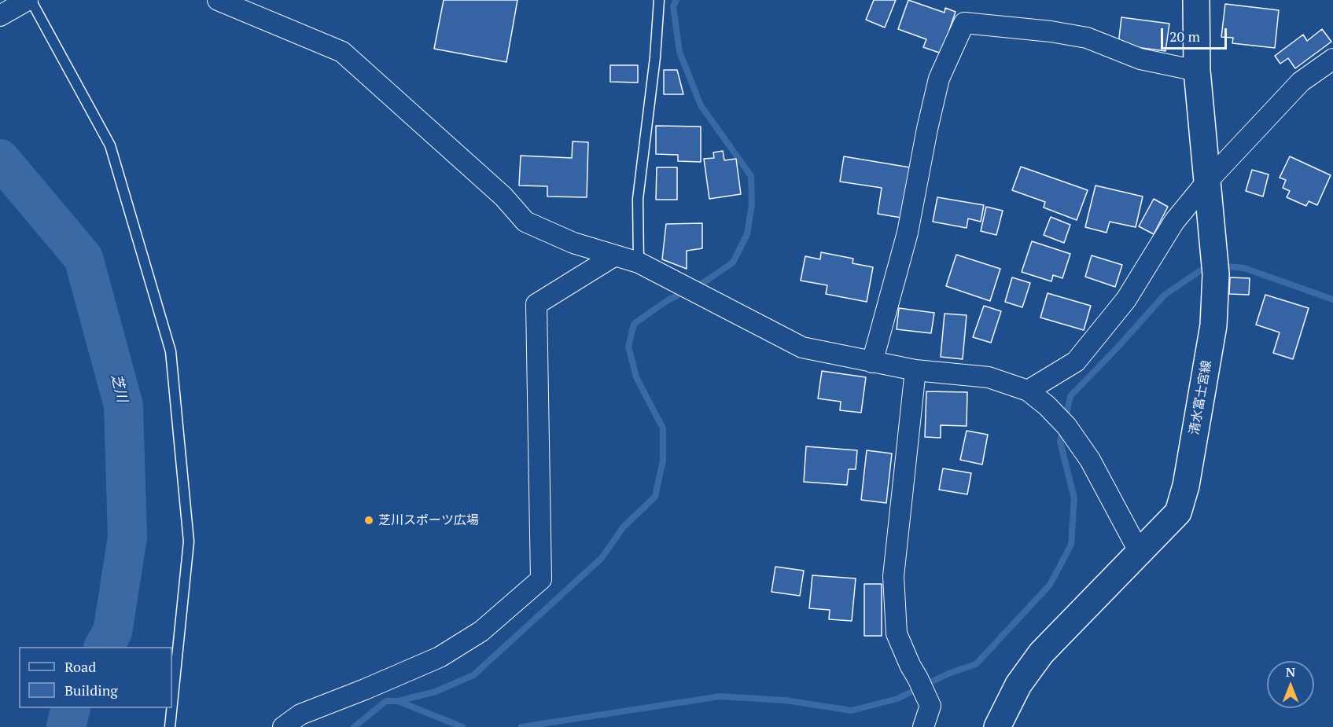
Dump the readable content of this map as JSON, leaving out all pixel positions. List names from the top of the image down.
{
  "streets": {
    "main road": ["清水富士宮線"]
  },
  "water": ["芝川"],
  "places": ["芝川スポーツ広場"],
  "legend": ["Road", "Building"],
  "scale_bar": "20 m",
  "north": "top"
}
